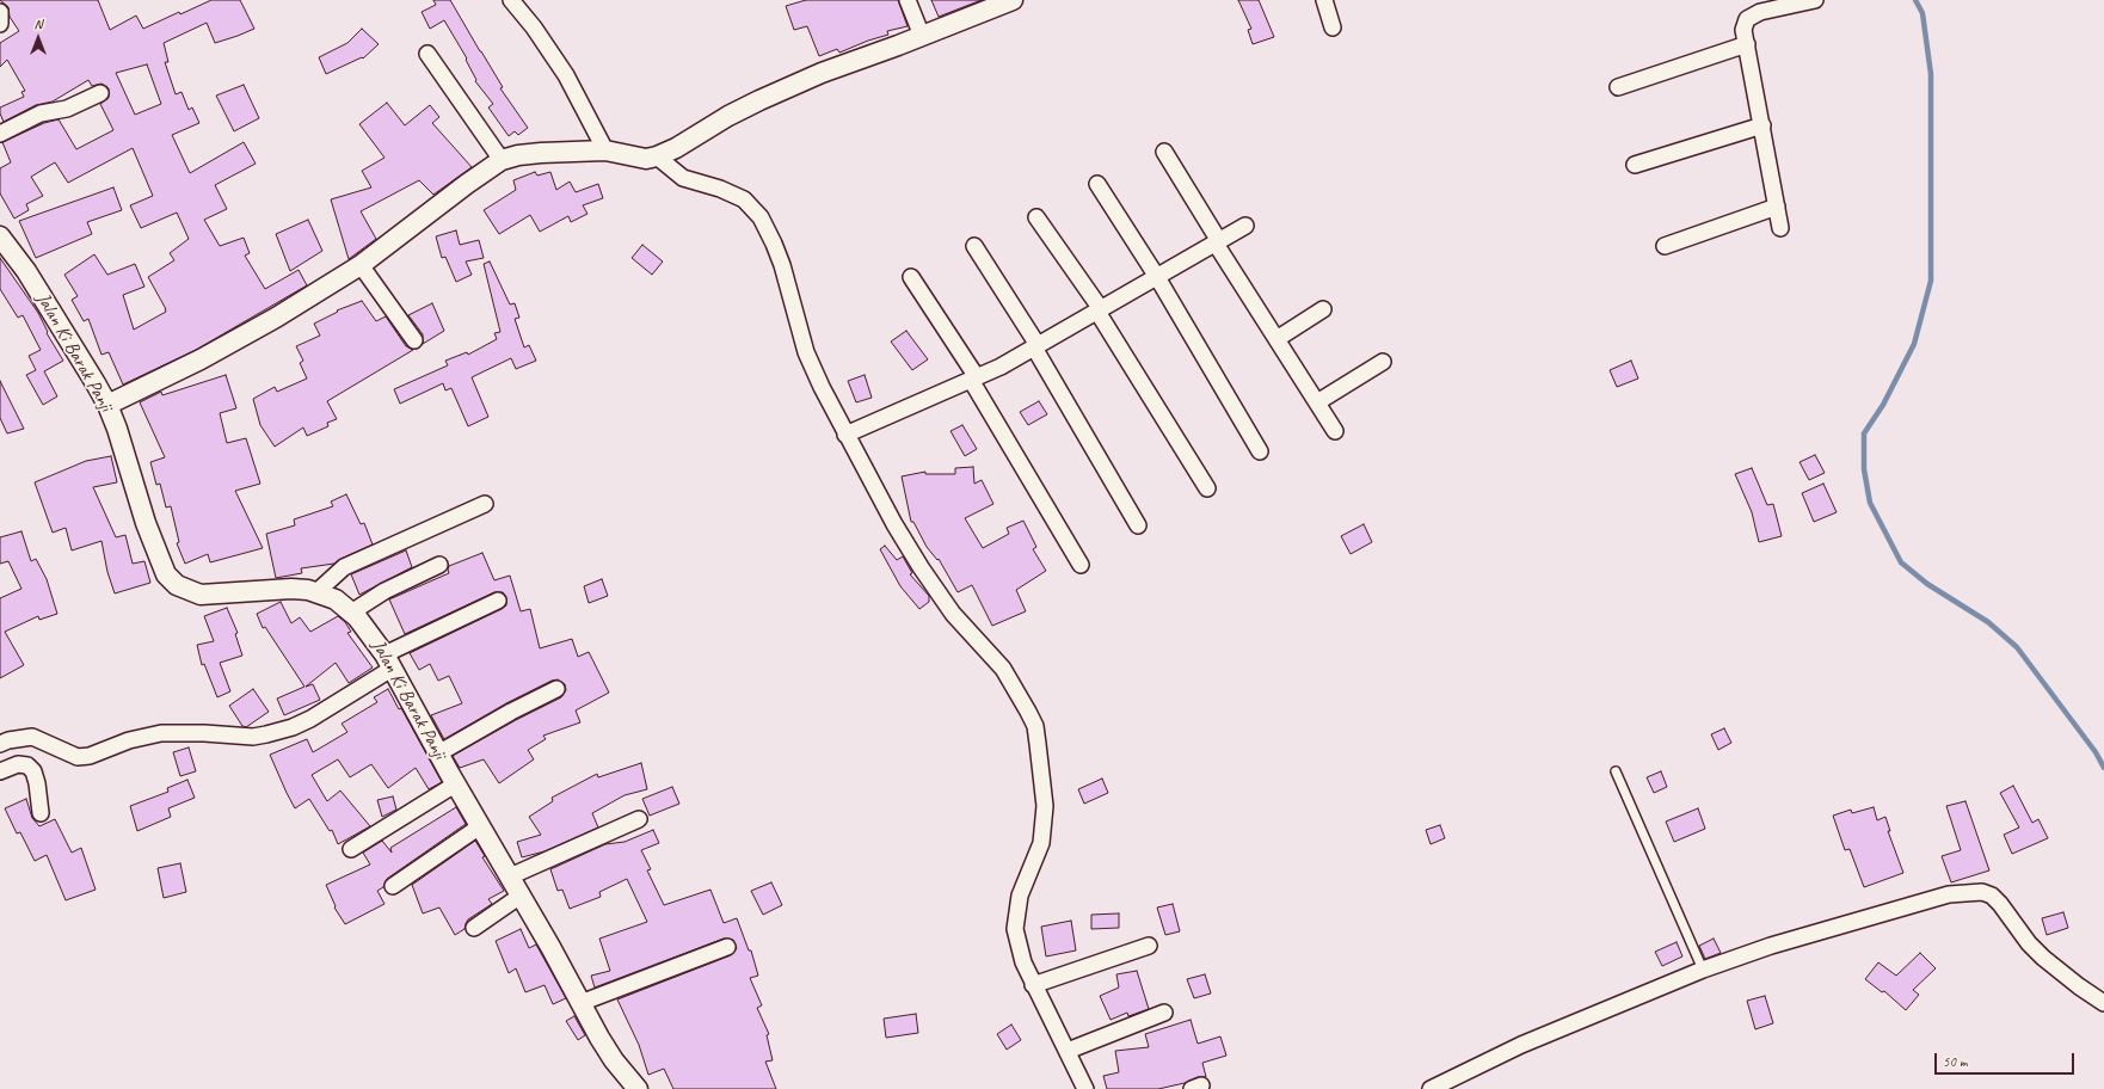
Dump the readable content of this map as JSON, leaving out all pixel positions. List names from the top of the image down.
{
  "streets": {
    "street": ["Jalan Ki Barak Panji"]
  },
  "scale_bar": "50 m",
  "north": "top"
}
